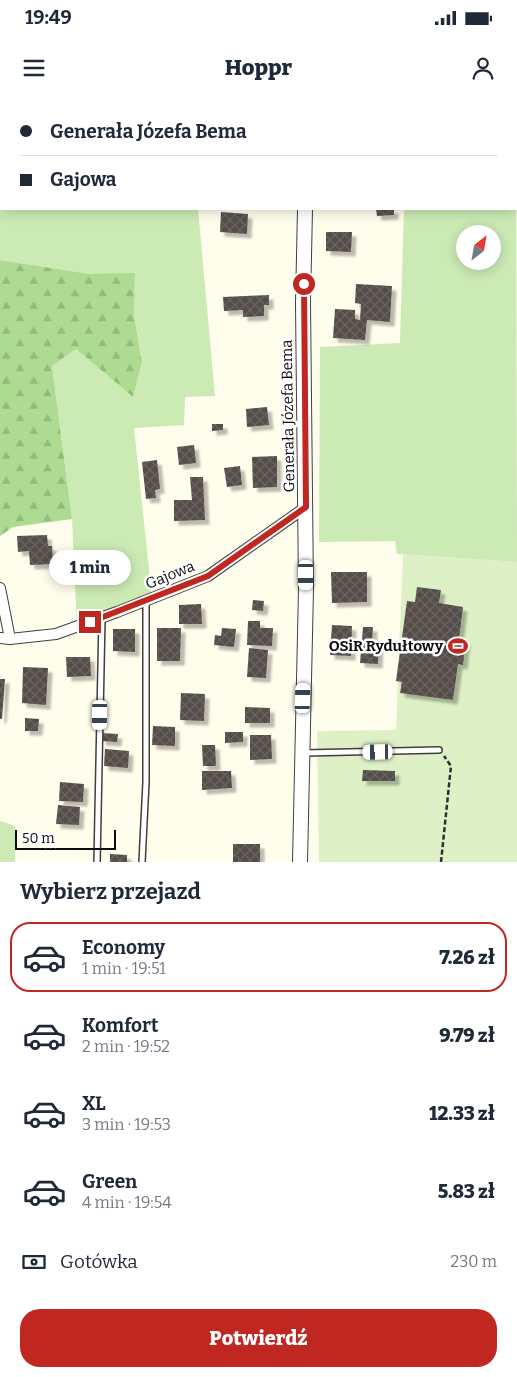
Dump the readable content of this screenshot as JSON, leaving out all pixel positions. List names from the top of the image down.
{
  "streets": {
    "street": ["Generała Józefa Bema", "Gajowa"]
  },
  "crossings": [
    ["Generała Józefa Bema", "Gajowa"]
  ],
  "places": {
    "sports": ["OSiR Rydułtowy"]
  },
  "scale_bar": "50 m",
  "north": "top right",
  "page": {
    "status": "19:49",
    "header": "Hoppr",
    "banner": ["Generała Józefa Bema", "Gajowa"],
    "bubble": "1 min",
    "scale": "50 m",
    "heading": "Wybierz przejazd",
    "list": [
      {
        "name": "Economy",
        "note": "1 min · 19:51",
        "value": "7.26 zł"
      },
      {
        "name": "Komfort",
        "note": "2 min · 19:52",
        "value": "9.79 zł"
      },
      {
        "name": "XL",
        "note": "3 min · 19:53",
        "value": "12.33 zł"
      },
      {
        "name": "Green",
        "note": "4 min · 19:54",
        "value": "5.83 zł"
      }
    ],
    "pay": ["Gotówka", "230 m"],
    "buttons": "Potwierdź"
  }
}
